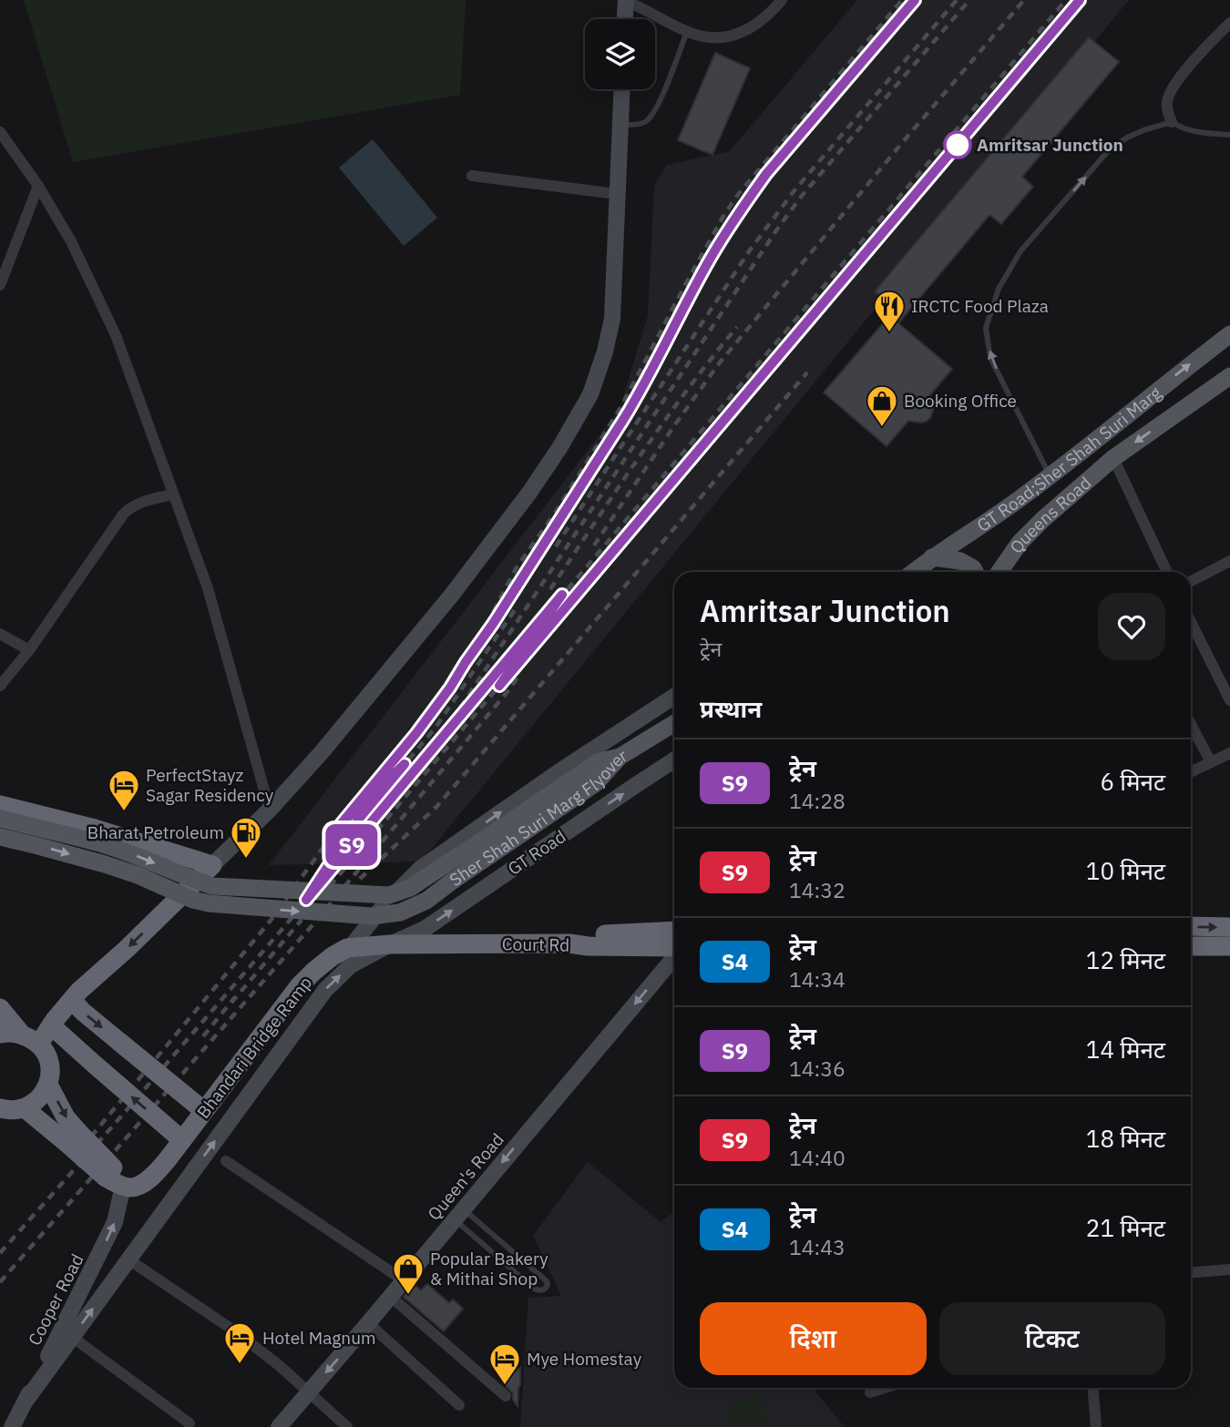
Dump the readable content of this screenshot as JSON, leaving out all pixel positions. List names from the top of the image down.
{
  "streets": {
    "highway": ["Court Rd", "Bhandari Bridge Ramp"],
    "main road": [
      "GT Road;Sher Shah Suri Marg",
      "Queens Road",
      "Sher Shah Suri Marg Flyover",
      "GT Road",
      "Queen's Road",
      "Cooper Road"
    ]
  },
  "crossings": [
    ["GT Road;Sher Shah Suri Marg", "Queens Road"],
    ["GT Road", "Court Rd"],
    ["GT Road", "Bhandari Bridge Ramp"],
    ["GT Road", "Cooper Road"],
    ["Court Rd", "Bhandari Bridge Ramp"],
    ["Bhandari Bridge Ramp", "Cooper Road"]
  ],
  "one_way": ["Sher Shah Suri Marg Flyover", "Queen's Road", "Cooper Road"],
  "places": {
    "other": ["Amritsar Junction"],
    "restaurant": ["IRCTC Food Plaza"],
    "shop": ["Booking Office", "Popular Bakery & Mithai Shop"],
    "hotel": ["PerfectStayz Sagar Residency", "Hotel Magnum", "Mye Homestay"],
    "fuel station": ["Bharat Petroleum"]
  },
  "page": {
    "on_map": "S9",
    "heading": [
      ["Amritsar Junction", "ट्रेन"],
      "प्रस्थान"
    ],
    "list": [
      {
        "mark": "S9",
        "name": "ट्रेन",
        "note": "14:28",
        "value": "6 मिनट"
      },
      {
        "mark": "S9",
        "name": "ट्रेन",
        "note": "14:32",
        "value": "10 मिनट"
      },
      {
        "mark": "S4",
        "name": "ट्रेन",
        "note": "14:34",
        "value": "12 मिनट"
      },
      {
        "mark": "S9",
        "name": "ट्रेन",
        "note": "14:36",
        "value": "14 मिनट"
      },
      {
        "mark": "S9",
        "name": "ट्रेन",
        "note": "14:40",
        "value": "18 मिनट"
      },
      {
        "mark": "S4",
        "name": "ट्रेन",
        "note": "14:43",
        "value": "21 मिनट"
      }
    ],
    "buttons": ["दिशा", "टिकट"]
  }
}
